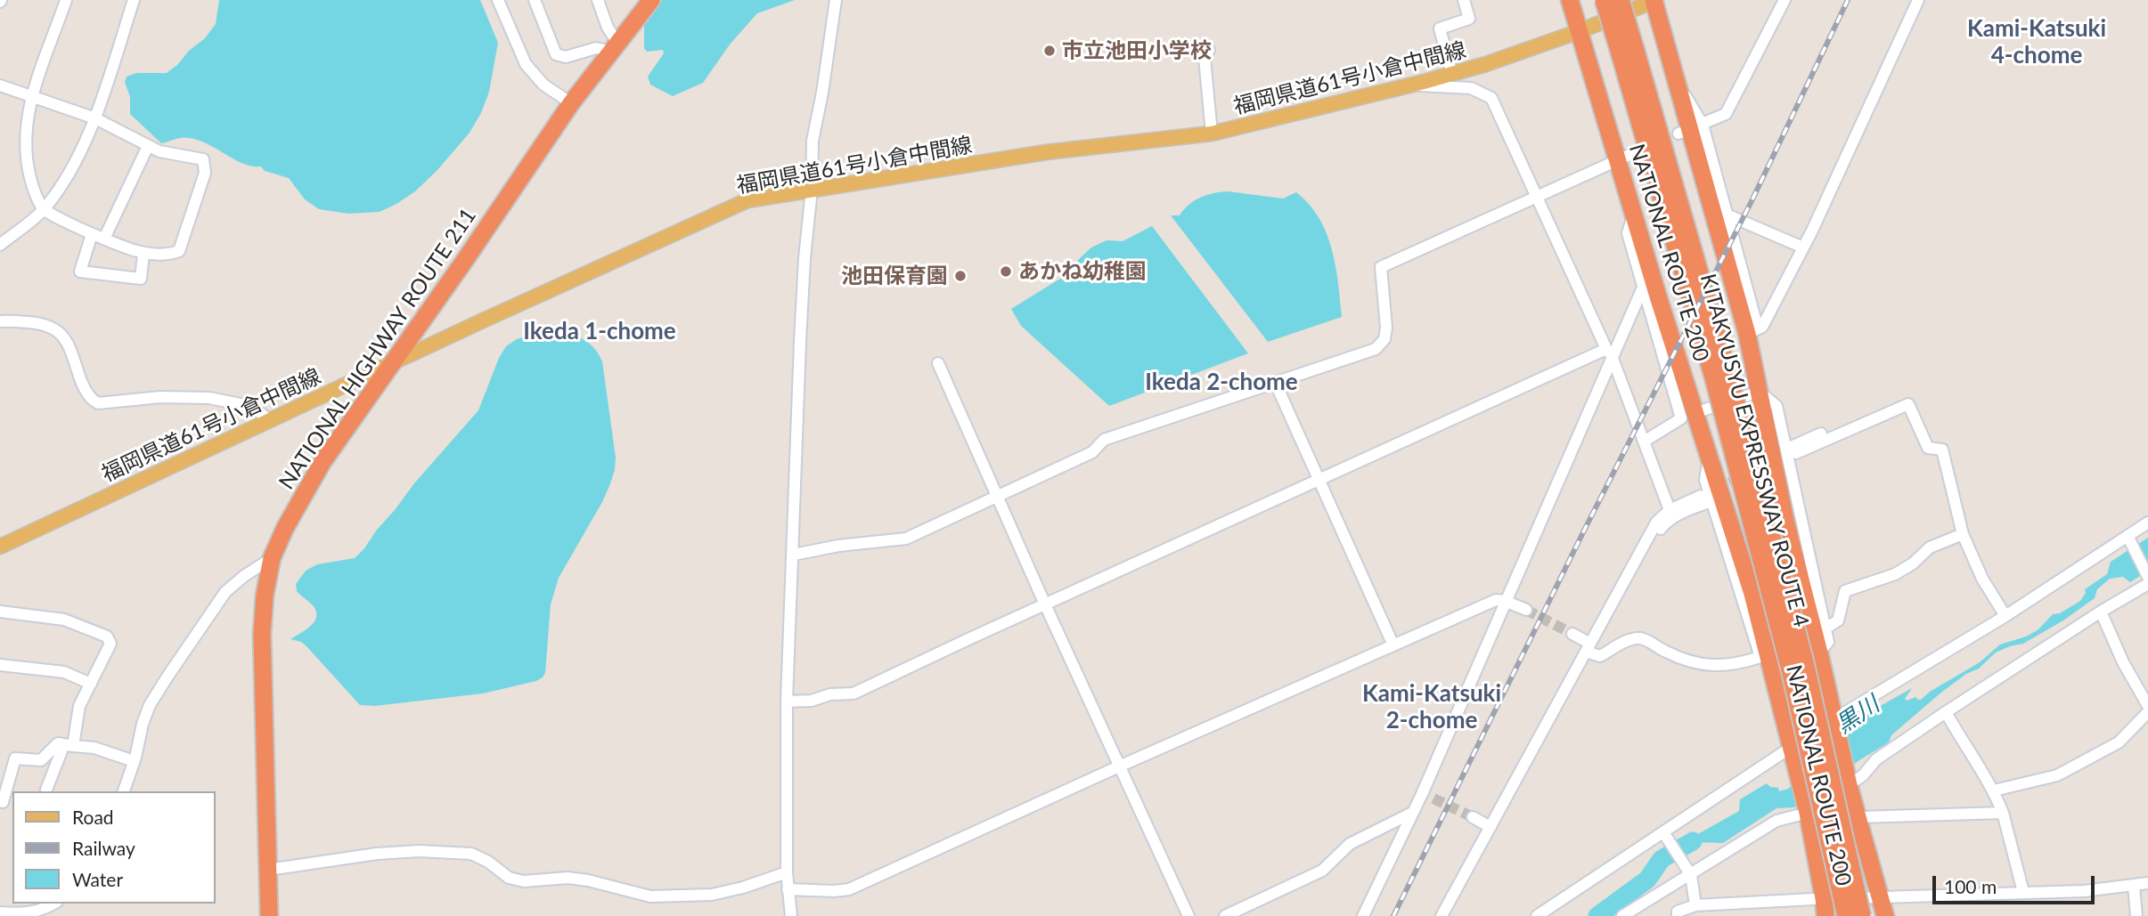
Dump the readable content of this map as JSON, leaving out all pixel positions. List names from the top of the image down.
{
  "streets": {
    "highway": ["NATIONAL ROUTE 200", "NATIONAL HIGHWAY ROUTE 211", "KITAKYUSYU EXPRESSWAY ROUTE 4"],
    "main road": ["福岡県道61号小倉中間線"]
  },
  "crossings": [
    ["福岡県道61号小倉中間線", "NATIONAL ROUTE 200"],
    ["福岡県道61号小倉中間線", "NATIONAL HIGHWAY ROUTE 211"]
  ],
  "districts": [
    "Kami-Katsuki 4-chome",
    "Ikeda 1-chome",
    "Ikeda 2-chome",
    "Kami-Katsuki 2-chome"
  ],
  "water": ["黒川"],
  "places": ["市立池田小学校", "あかね幼稚園", "池田保育園"],
  "legend": ["Road", "Railway", "Water"],
  "scale_bar": "100 m"
}
